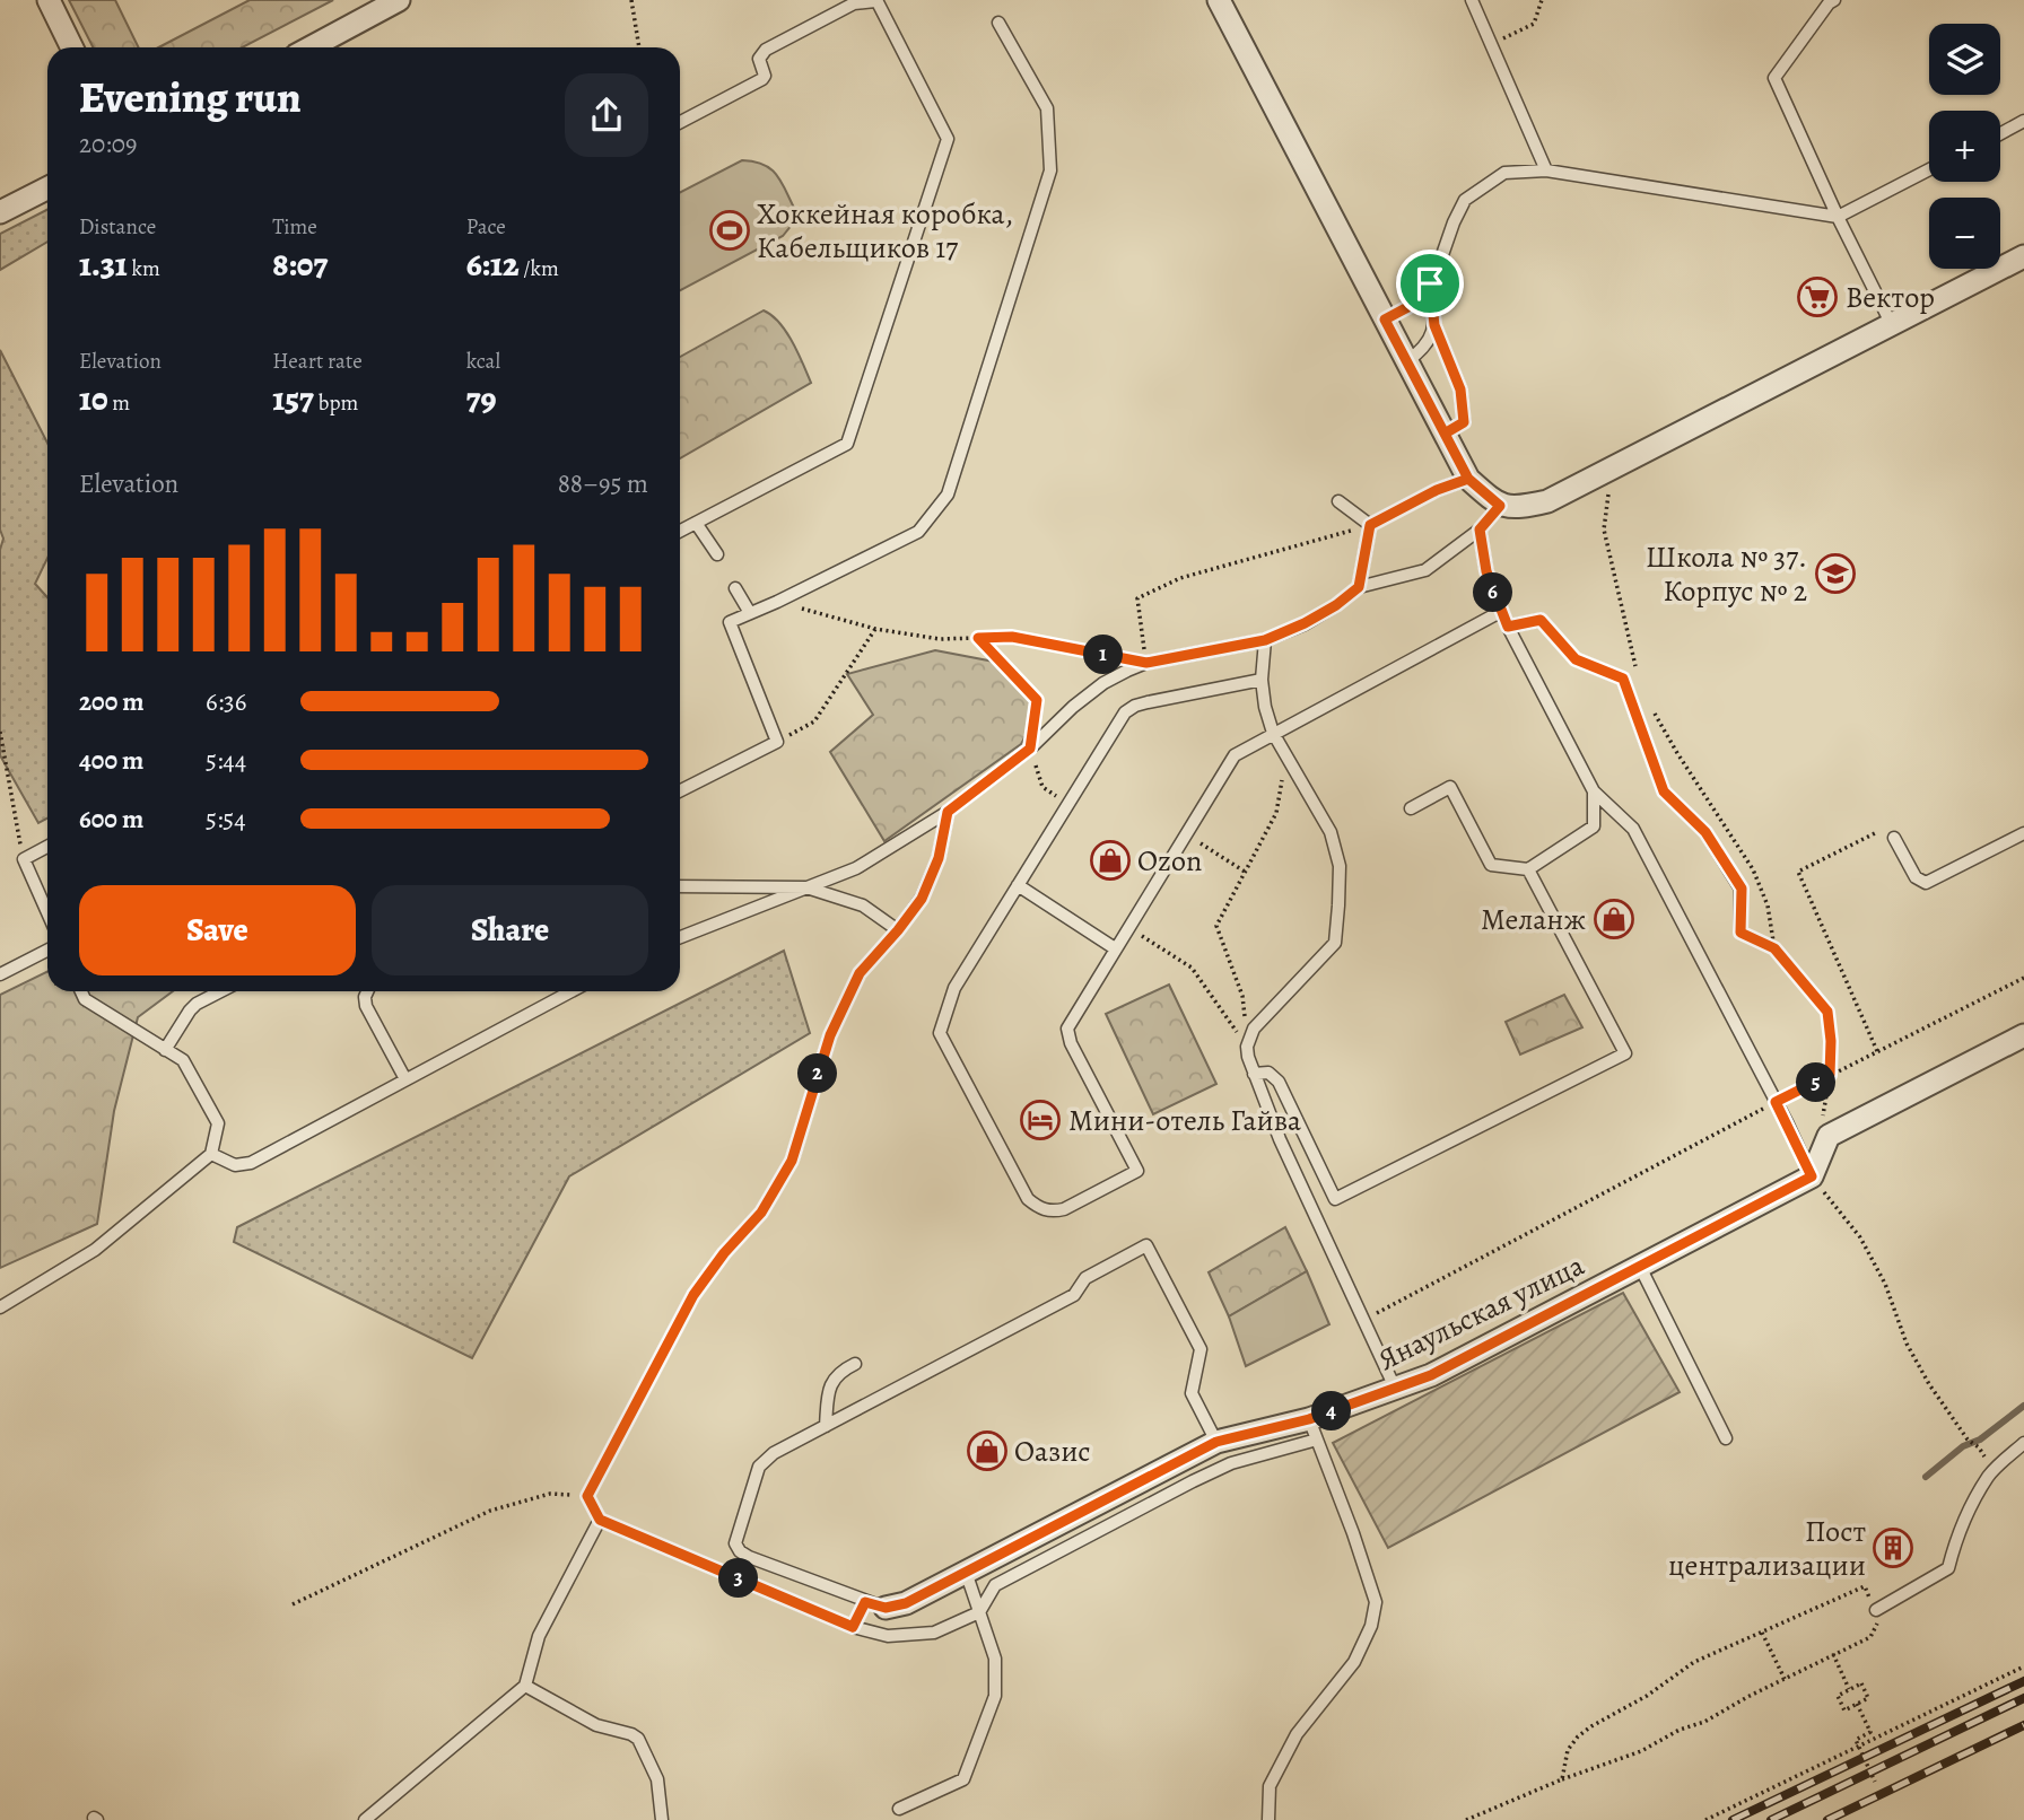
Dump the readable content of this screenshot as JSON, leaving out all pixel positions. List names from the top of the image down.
{
  "streets": {
    "street": ["Янаульская улица"]
  },
  "places": {
    "sports": ["Хоккейная коробка, Кабельщиков 17"],
    "supermarket": ["Вектор"],
    "school or university": ["Школа № 37. Корпус № 2"],
    "shop": ["Ozon", "Меланж", "Оазис"],
    "hotel": ["Мини-отель Гайва"],
    "building": ["Пост централизации"]
  },
  "page": {
    "map_buttons": ["+", "−"],
    "heading": ["Evening run", "20:09"],
    "stats": [
      ["Distance", "1.31 km"],
      ["Time", "8:07"],
      ["Pace", "6:12 /km"],
      ["Elevation", "10 m"],
      ["Heart rate", "157 bpm"],
      ["kcal", "79"]
    ],
    "chart": ["Elevation", "88–95 m"],
    "pins": [
      "6",
      "1",
      "2",
      "5",
      "4",
      "3"
    ],
    "list": [
      {
        "name": "200 m",
        "note": "6:36"
      },
      {
        "name": "400 m",
        "note": "5:44"
      },
      {
        "name": "600 m",
        "note": "5:54"
      }
    ],
    "buttons": ["Save", "Share"]
  }
}
